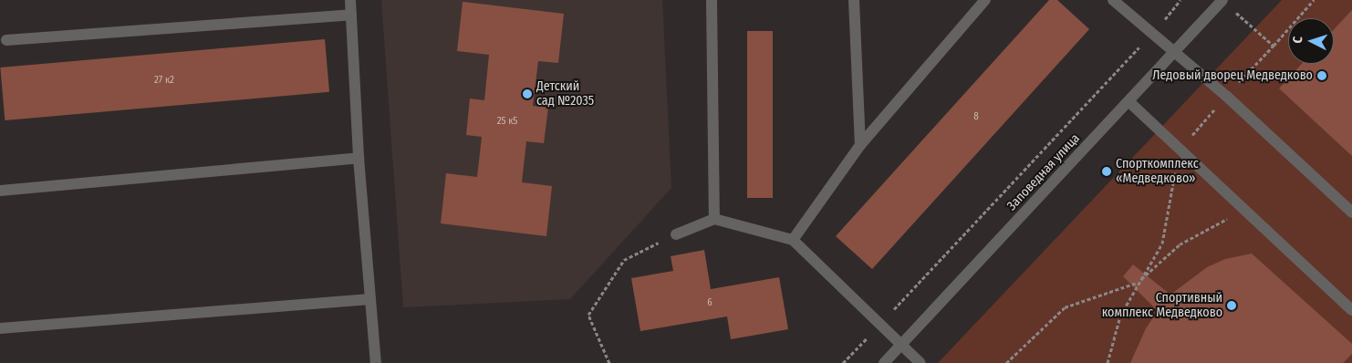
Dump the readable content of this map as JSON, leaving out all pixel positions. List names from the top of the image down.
{
  "streets": {
    "street": ["Заповедная улица"]
  },
  "places": [
    "Ледовый дворец Медведково",
    "Детский сад №2035",
    "Спорткомплекс «Медведково»",
    "Спортивный комплекс Медведково"
  ],
  "house_numbers": [
    "27 к2",
    "8",
    "25 к5",
    "6"
  ],
  "north": "left"
}
